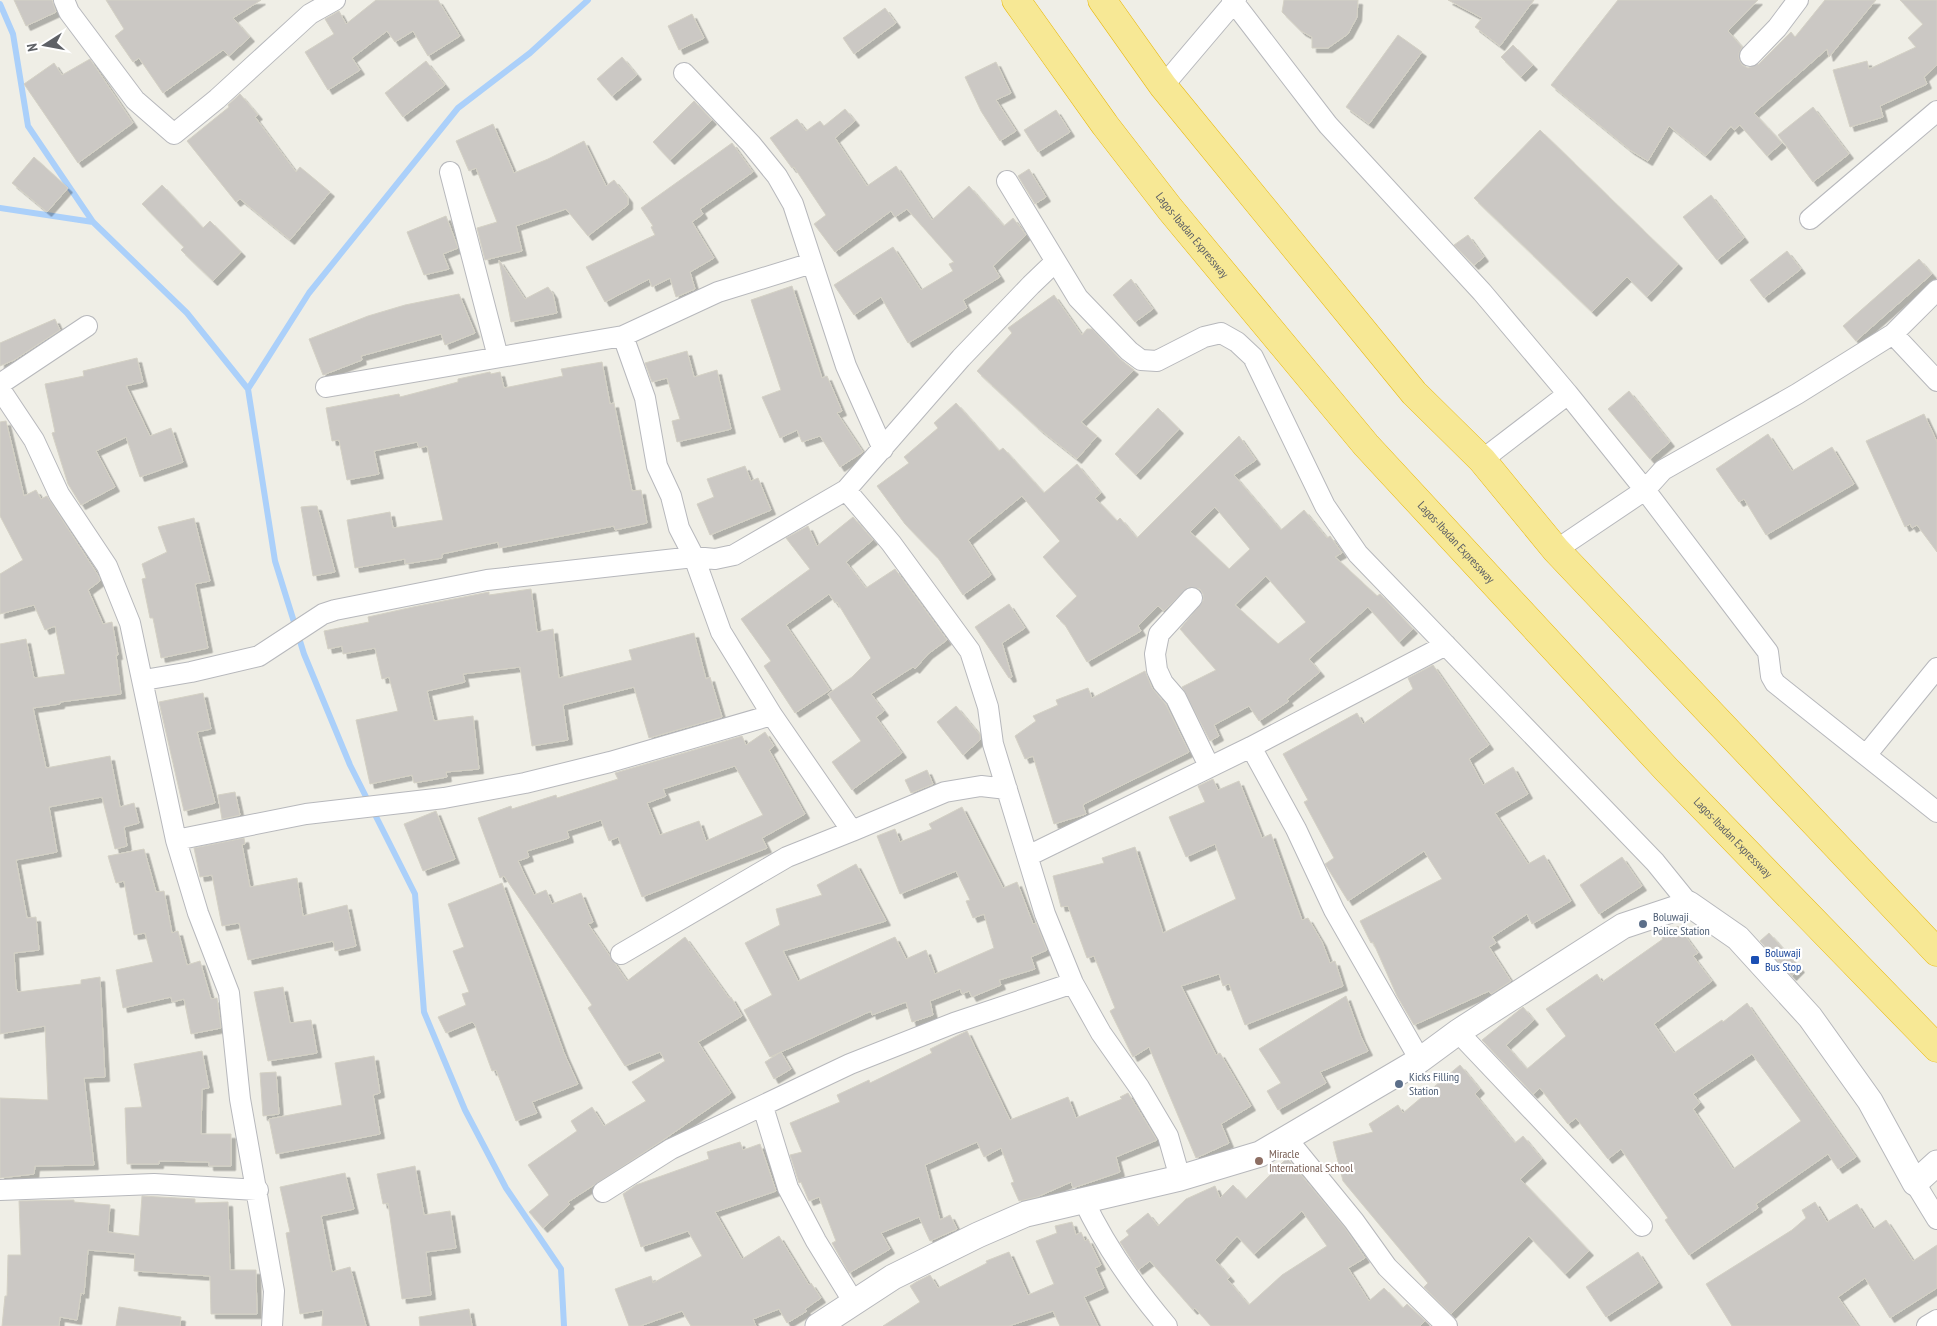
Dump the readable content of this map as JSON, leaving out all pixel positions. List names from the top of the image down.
{
  "streets": {
    "highway": ["Lagos-Ibadan Expressway"]
  },
  "places": {
    "other": ["Boluwaji Police Station", "Kicks Filling Station", "Miracle International School"],
    "transit": ["Boluwaji Bus Stop"]
  },
  "north": "left"
}
